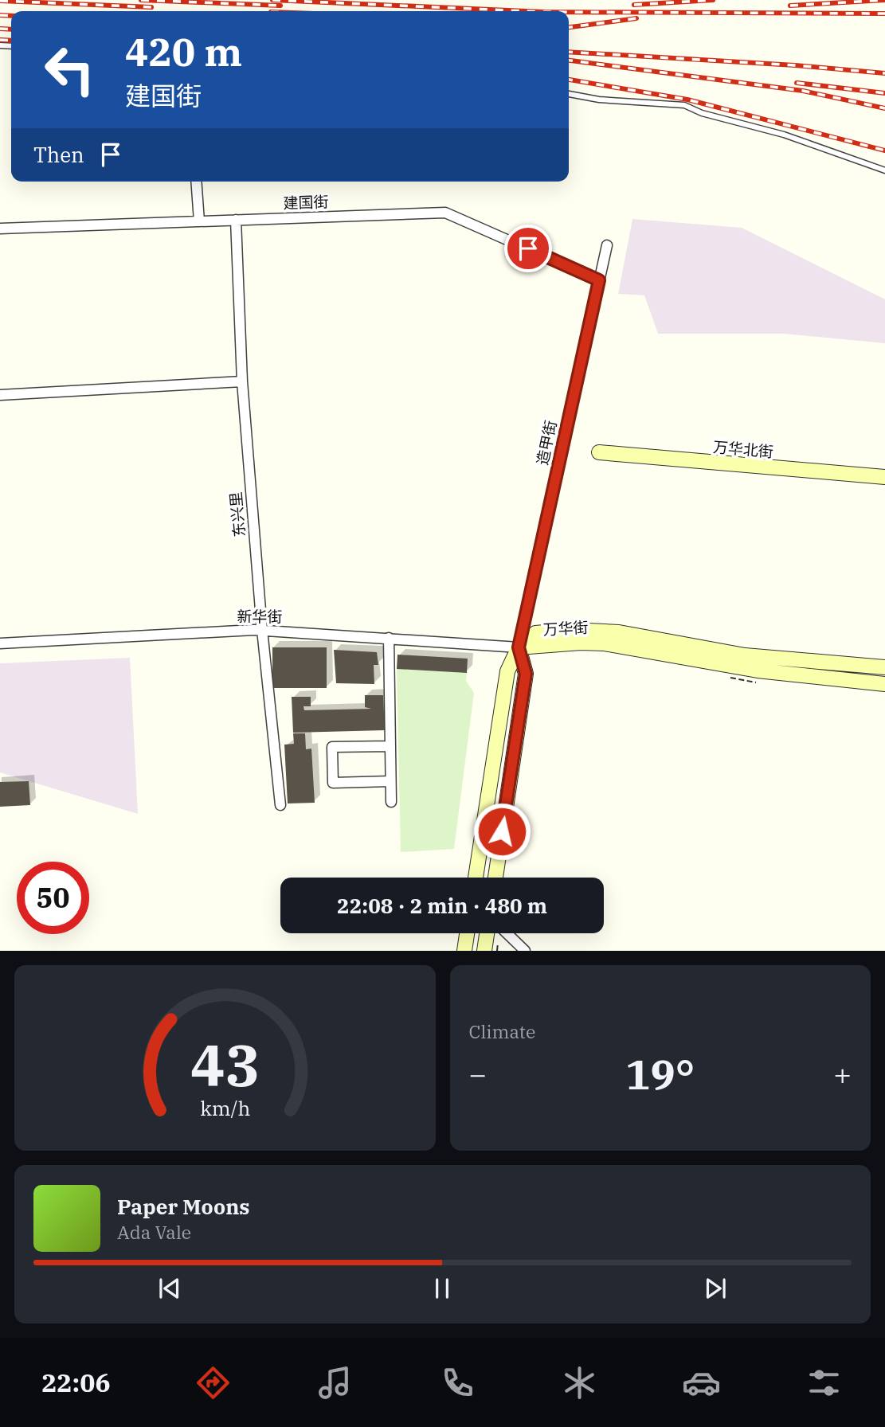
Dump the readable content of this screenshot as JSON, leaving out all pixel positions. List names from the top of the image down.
{
  "streets": {
    "main road": ["造甲街", "万华北街", "万华街"],
    "street": ["建国街", "东兴里", "新华街"]
  },
  "crossings": [
    ["建国街", "造甲街"],
    ["建国街", "东兴里"],
    ["造甲街", "新华街"],
    ["造甲街", "万华街"],
    ["东兴里", "新华街"],
    ["新华街", "万华街"]
  ],
  "page": {
    "turn": ["420 m", "建国街"],
    "then": "Then",
    "limit": "50",
    "trip": "22:08 · 2 min · 480 m",
    "tile": "Climate",
    "heat": ["−", "19°", "+"],
    "song": ["Paper Moons", "Ada Vale"],
    "tabs": "22:06",
    "gauge": ["43", "km/h"]
  }
}
